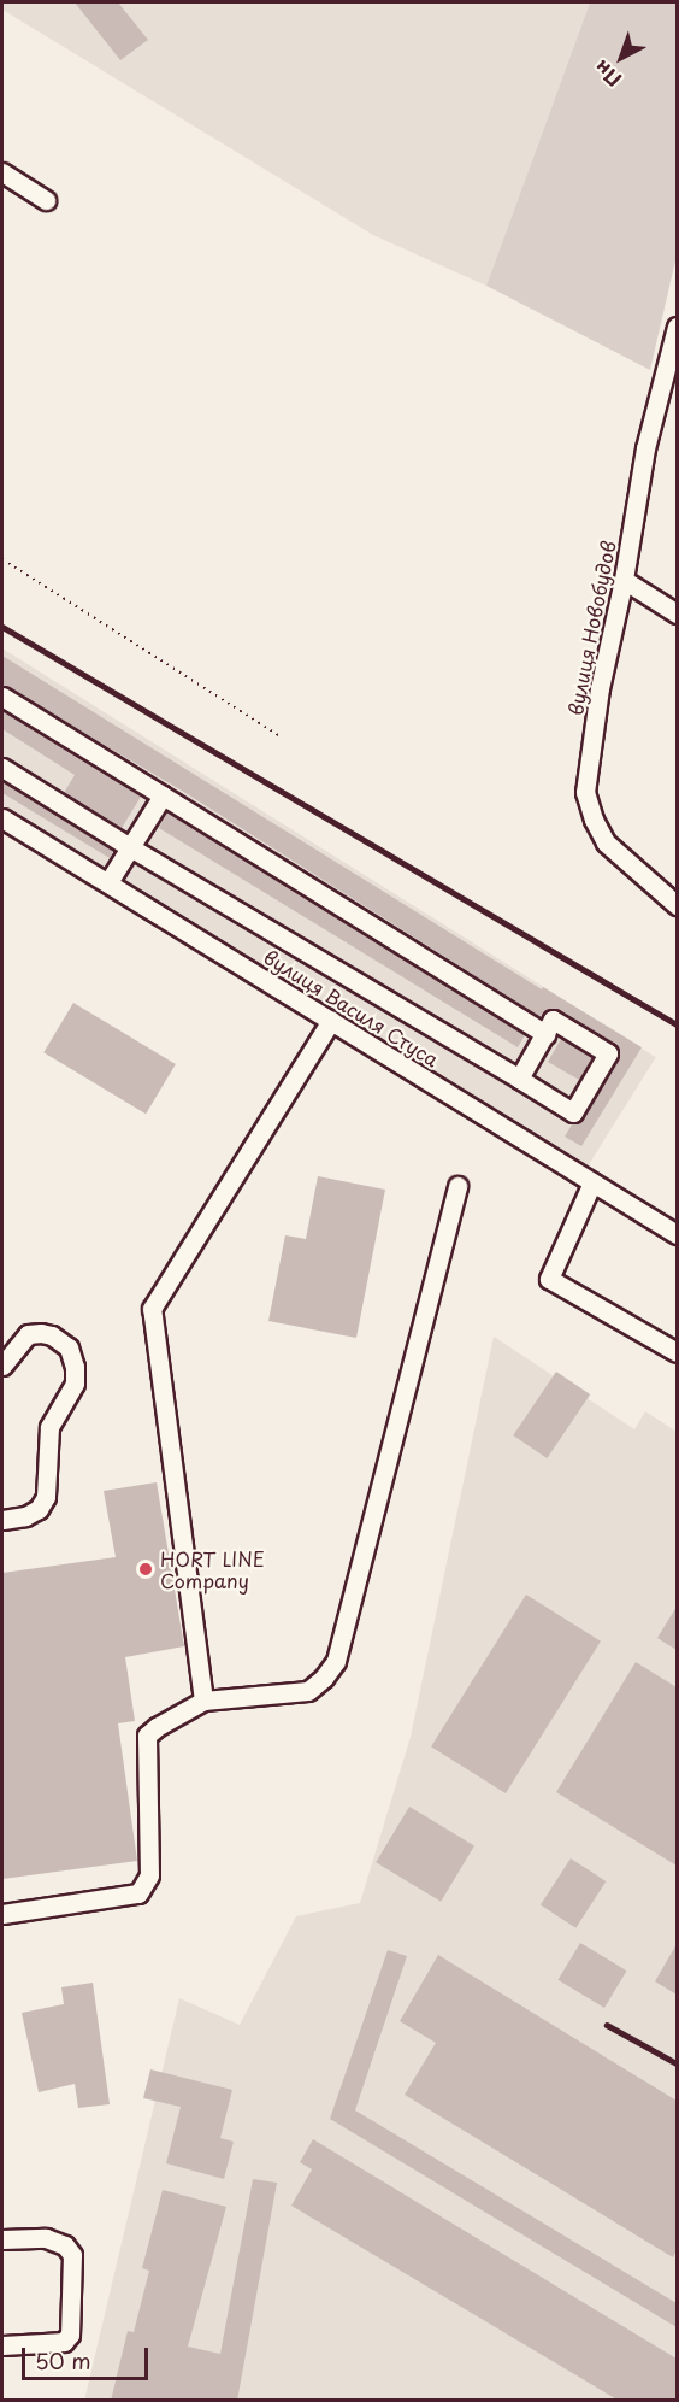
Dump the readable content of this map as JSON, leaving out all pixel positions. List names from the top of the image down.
{
  "streets": {
    "street": ["вулиця Новобудов", "вулиця Василя Стуса"]
  },
  "places": ["HORT LINE Company"],
  "scale_bar": "50 m",
  "north": "bottom left"
}
